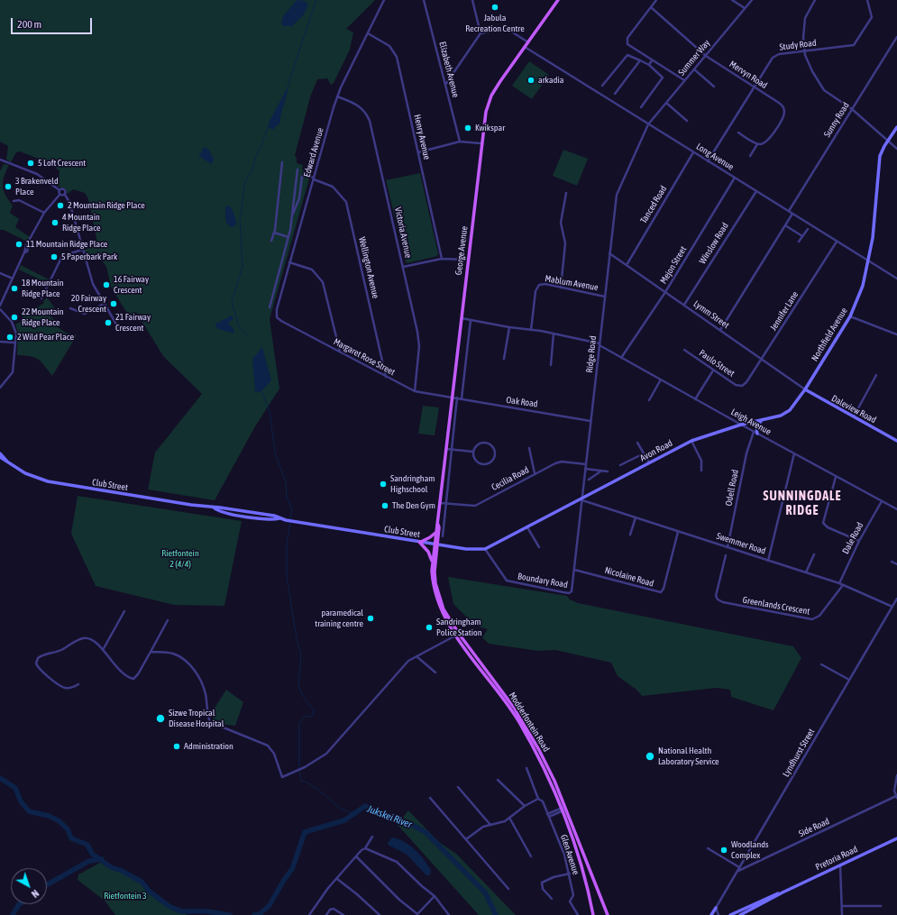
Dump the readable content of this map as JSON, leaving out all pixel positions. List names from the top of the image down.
{
  "streets": {
    "main road": [
      "George Avenue",
      "Northfield Avenue",
      "Daleview Road",
      "Avon Road",
      "Club Street",
      "Modderfontein Road",
      "Pretoria Road"
    ],
    "street": [
      "Study Road",
      "Summer Way",
      "Elizabeth Avenue",
      "Mervyn Road",
      "Sunny Road",
      "Henry Avenue",
      "Edward Avenue",
      "Long Avenue",
      "Tanced Road",
      "Victoria Avenue",
      "Winslow Road",
      "Mejon Street",
      "Wellington Avenue",
      "Mablum Avenue",
      "Jennifer Lane",
      "Lymm Street",
      "Ridge Road",
      "Margaret Rose Street",
      "Paulo Street",
      "Oak Road",
      "Leigh Avenue",
      "Cecilia Road",
      "Odell Road",
      "Dale Road",
      "Swemmer Road",
      "Nicolaine Road",
      "Boundary Road",
      "Greenlands Crescent",
      "Lyndhurst Street",
      "Side Road",
      "Glen Avenue"
    ]
  },
  "crossings": [
    ["Study Road", "Mervyn Road"],
    ["Study Road", "Long Avenue"],
    ["Summer Way", "Mervyn Road"],
    ["Summer Way", "Long Avenue"],
    ["Summer Way", "Ridge Road"],
    ["Sunny Road", "Long Avenue"],
    ["Henry Avenue", "Edward Avenue"],
    ["Edward Avenue", "Victoria Avenue"],
    ["Edward Avenue", "Wellington Avenue"],
    ["Edward Avenue", "Margaret Rose Street"],
    ["Long Avenue", "Tanced Road"],
    ["Long Avenue", "Winslow Road"],
    ["Long Avenue", "George Avenue"],
    ["Long Avenue", "Mejon Street"],
    ["Long Avenue", "Jennifer Lane"],
    ["Long Avenue", "Northfield Avenue"],
    ["Long Avenue", "Ridge Road"],
    ["Tanced Road", "Lymm Street"],
    ["Victoria Avenue", "Margaret Rose Street"],
    ["Winslow Road", "Lymm Street"],
    ["George Avenue", "Margaret Rose Street"],
    ["George Avenue", "Oak Road"],
    ["George Avenue", "Leigh Avenue"],
    ["George Avenue", "Cecilia Road"],
    ["George Avenue", "Club Street"],
    ["George Avenue", "Modderfontein Road"],
    ["Mejon Street", "Lymm Street"],
    ["Mejon Street", "Leigh Avenue"],
    ["Wellington Avenue", "Margaret Rose Street"],
    ["Mablum Avenue", "Ridge Road"],
    ["Mablum Avenue", "Leigh Avenue"],
    ["Jennifer Lane", "Lymm Street"],
    ["Jennifer Lane", "Paulo Street"],
    ["Lymm Street", "Northfield Avenue"],
    ["Lymm Street", "Ridge Road"],
    ["Lymm Street", "Daleview Road"],
    ["Northfield Avenue", "Daleview Road"],
    ["Northfield Avenue", "Leigh Avenue"],
    ["Northfield Avenue", "Avon Road"],
    ["Ridge Road", "Oak Road"],
    ["Ridge Road", "Leigh Avenue"],
    ["Ridge Road", "Avon Road"],
    ["Ridge Road", "Cecilia Road"],
    ["Ridge Road", "Swemmer Road"],
    ["Ridge Road", "Nicolaine Road"],
    ["Ridge Road", "Boundary Road"],
    ["Margaret Rose Street", "Oak Road"],
    ["Leigh Avenue", "Avon Road"],
    ["Leigh Avenue", "Odell Road"],
    ["Leigh Avenue", "Dale Road"],
    ["Avon Road", "Swemmer Road"],
    ["Club Street", "Modderfontein Road"],
    ["Odell Road", "Swemmer Road"],
    ["Dale Road", "Swemmer Road"],
    ["Swemmer Road", "Nicolaine Road"],
    ["Swemmer Road", "Greenlands Crescent"],
    ["Swemmer Road", "Lyndhurst Street"],
    ["Lyndhurst Street", "Side Road"]
  ],
  "districts": ["SUNNINGDALE RIDGE"],
  "water": ["Jukskei River"],
  "parks": ["Rietfontein 2 (4/4)", "Rietfontein 3"],
  "places": [
    "Jabula Recreation Centre",
    "arkadia",
    "Kwikspar",
    "5 Loft Crescent",
    "3 Brakenveld Place",
    "2 Mountain Ridge Place",
    "4 Mountain Ridge Place",
    "11 Mountain Ridge Place",
    "5 Paperbark Park",
    "16 Fairway Crescent",
    "18 Mountain Ridge Place",
    "20 Fairway Crescent",
    "22 Mountain Ridge Place",
    "21 Fairway Crescent",
    "2 Wild Pear Place",
    "Sandringham Highschool",
    "The Den Gym",
    "paramedical training centre",
    "Sandringham Police Station",
    "Sizwe Tropical Disease Hospital",
    "Administration",
    "National Health Laboratory Service",
    "Woodlands Complex"
  ],
  "scale_bar": "200 m",
  "north": "bottom right"
}
